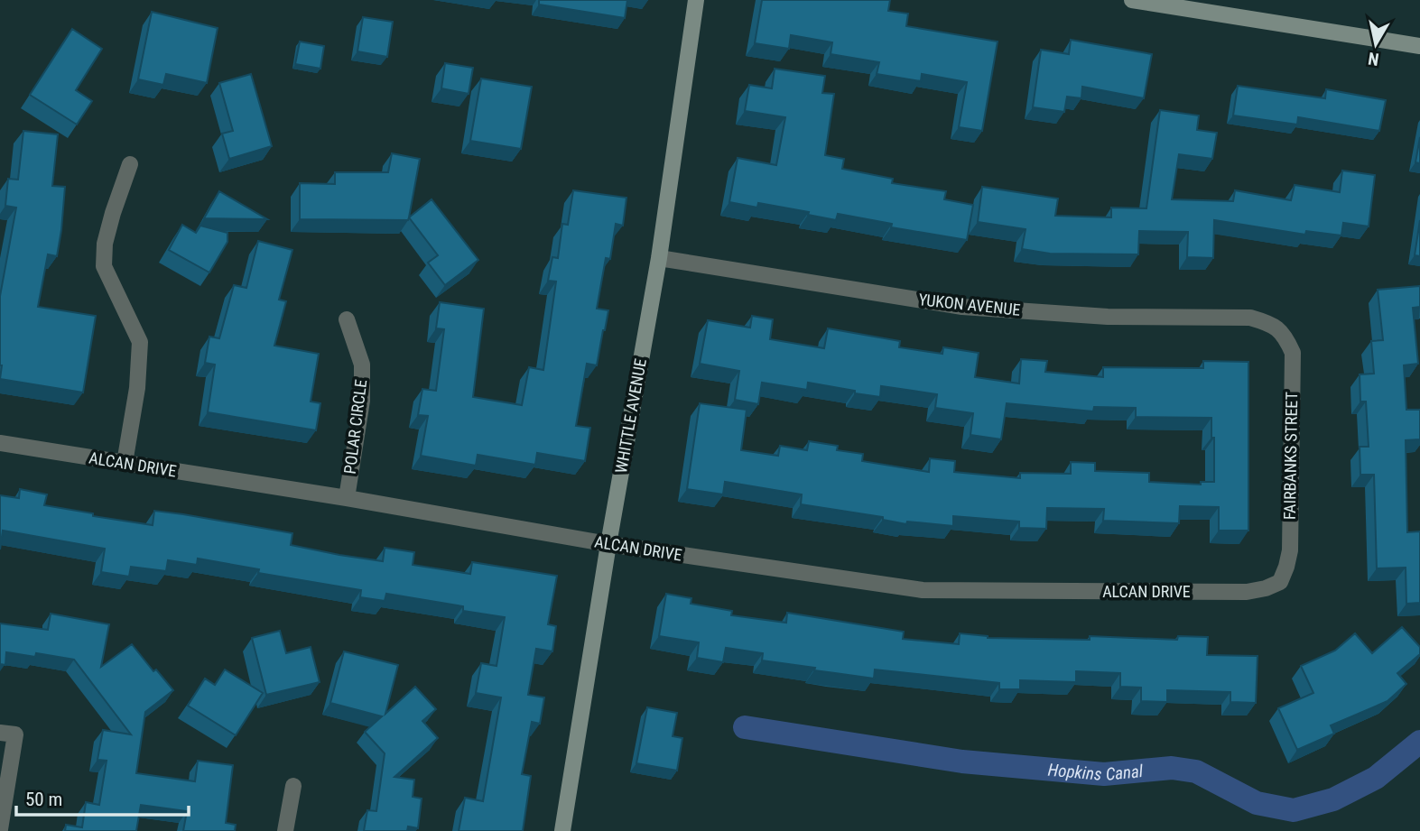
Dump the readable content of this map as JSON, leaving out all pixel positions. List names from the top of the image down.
{
  "streets": {
    "street": [
      "YUKON AVENUE",
      "WHITTLE AVENUE",
      "POLAR CIRCLE",
      "FAIRBANKS STREET",
      "ALCAN DRIVE"
    ]
  },
  "crossings": [
    ["YUKON AVENUE", "WHITTLE AVENUE"],
    ["YUKON AVENUE", "FAIRBANKS STREET"],
    ["WHITTLE AVENUE", "ALCAN DRIVE"],
    ["POLAR CIRCLE", "ALCAN DRIVE"],
    ["FAIRBANKS STREET", "ALCAN DRIVE"]
  ],
  "water": ["Hopkins Canal"],
  "scale_bar": "50 m",
  "north": "bottom"
}
